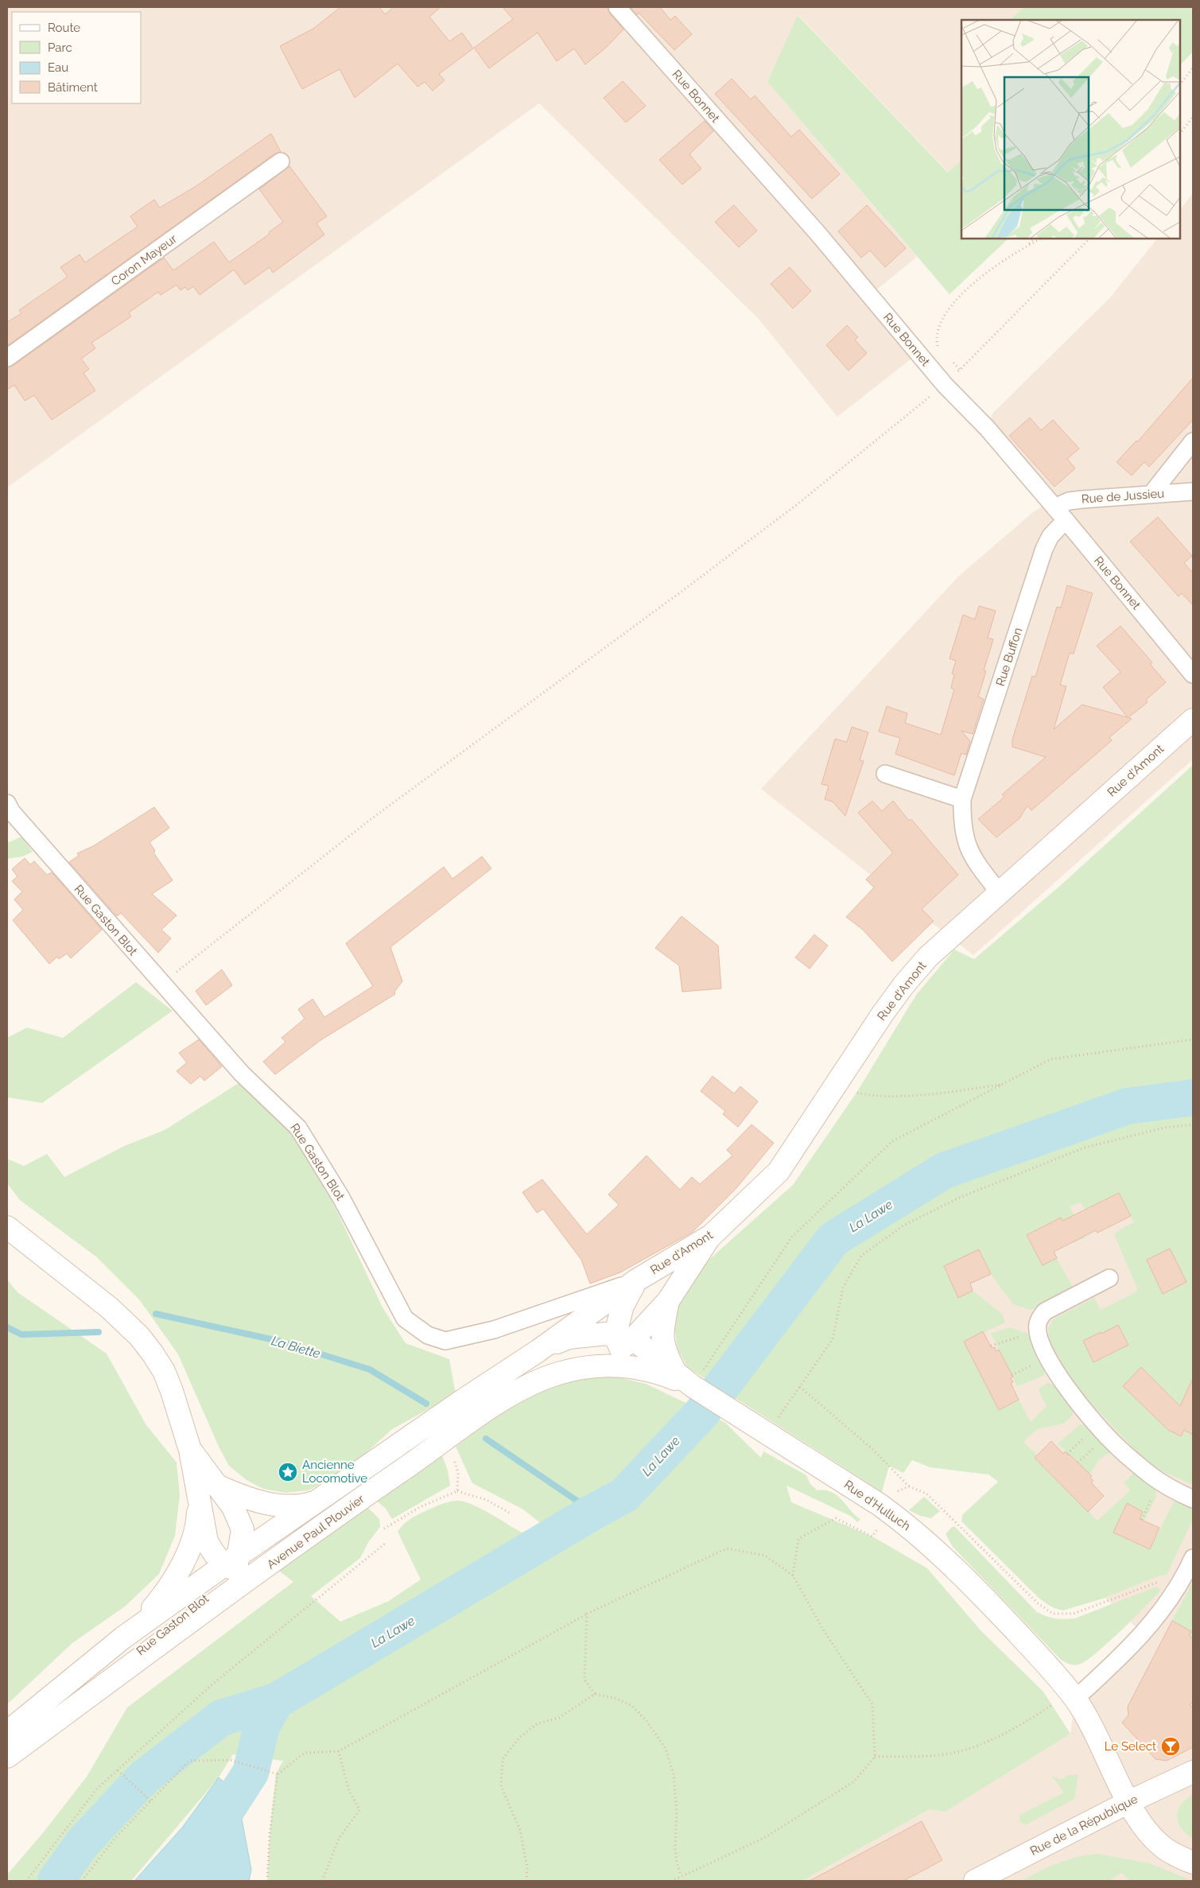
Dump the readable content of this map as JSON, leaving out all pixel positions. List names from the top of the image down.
{
  "streets": {
    "main road": [
      "Rue d'Amont",
      "Rue Gaston Blot",
      "Rue d'Hulluch",
      "Avenue Paul Plouvier",
      "Rue de la République"
    ],
    "street": [
      "Rue Bonnet",
      "Coron Mayeur",
      "Rue de Jussieu",
      "Rue Buffon"
    ]
  },
  "crossings": [
    ["Rue Bonnet", "Rue de Jussieu"],
    ["Rue Bonnet", "Rue Buffon"],
    ["Rue Buffon", "Rue d'Amont"],
    ["Rue d'Amont", "Rue Gaston Blot"],
    ["Rue d'Amont", "Rue d'Hulluch"],
    ["Rue d'Amont", "Avenue Paul Plouvier"],
    ["Rue Gaston Blot", "Avenue Paul Plouvier"],
    ["Rue d'Hulluch", "Avenue Paul Plouvier"],
    ["Rue d'Hulluch", "Rue de la République"]
  ],
  "water": ["La Lawe", "La Biette"],
  "places": {
    "place": ["Ancienne Locomotive"],
    "bar": ["Le Select"]
  },
  "legend": [
    "Route",
    "Parc",
    "Eau",
    "Bâtiment"
  ]
}
